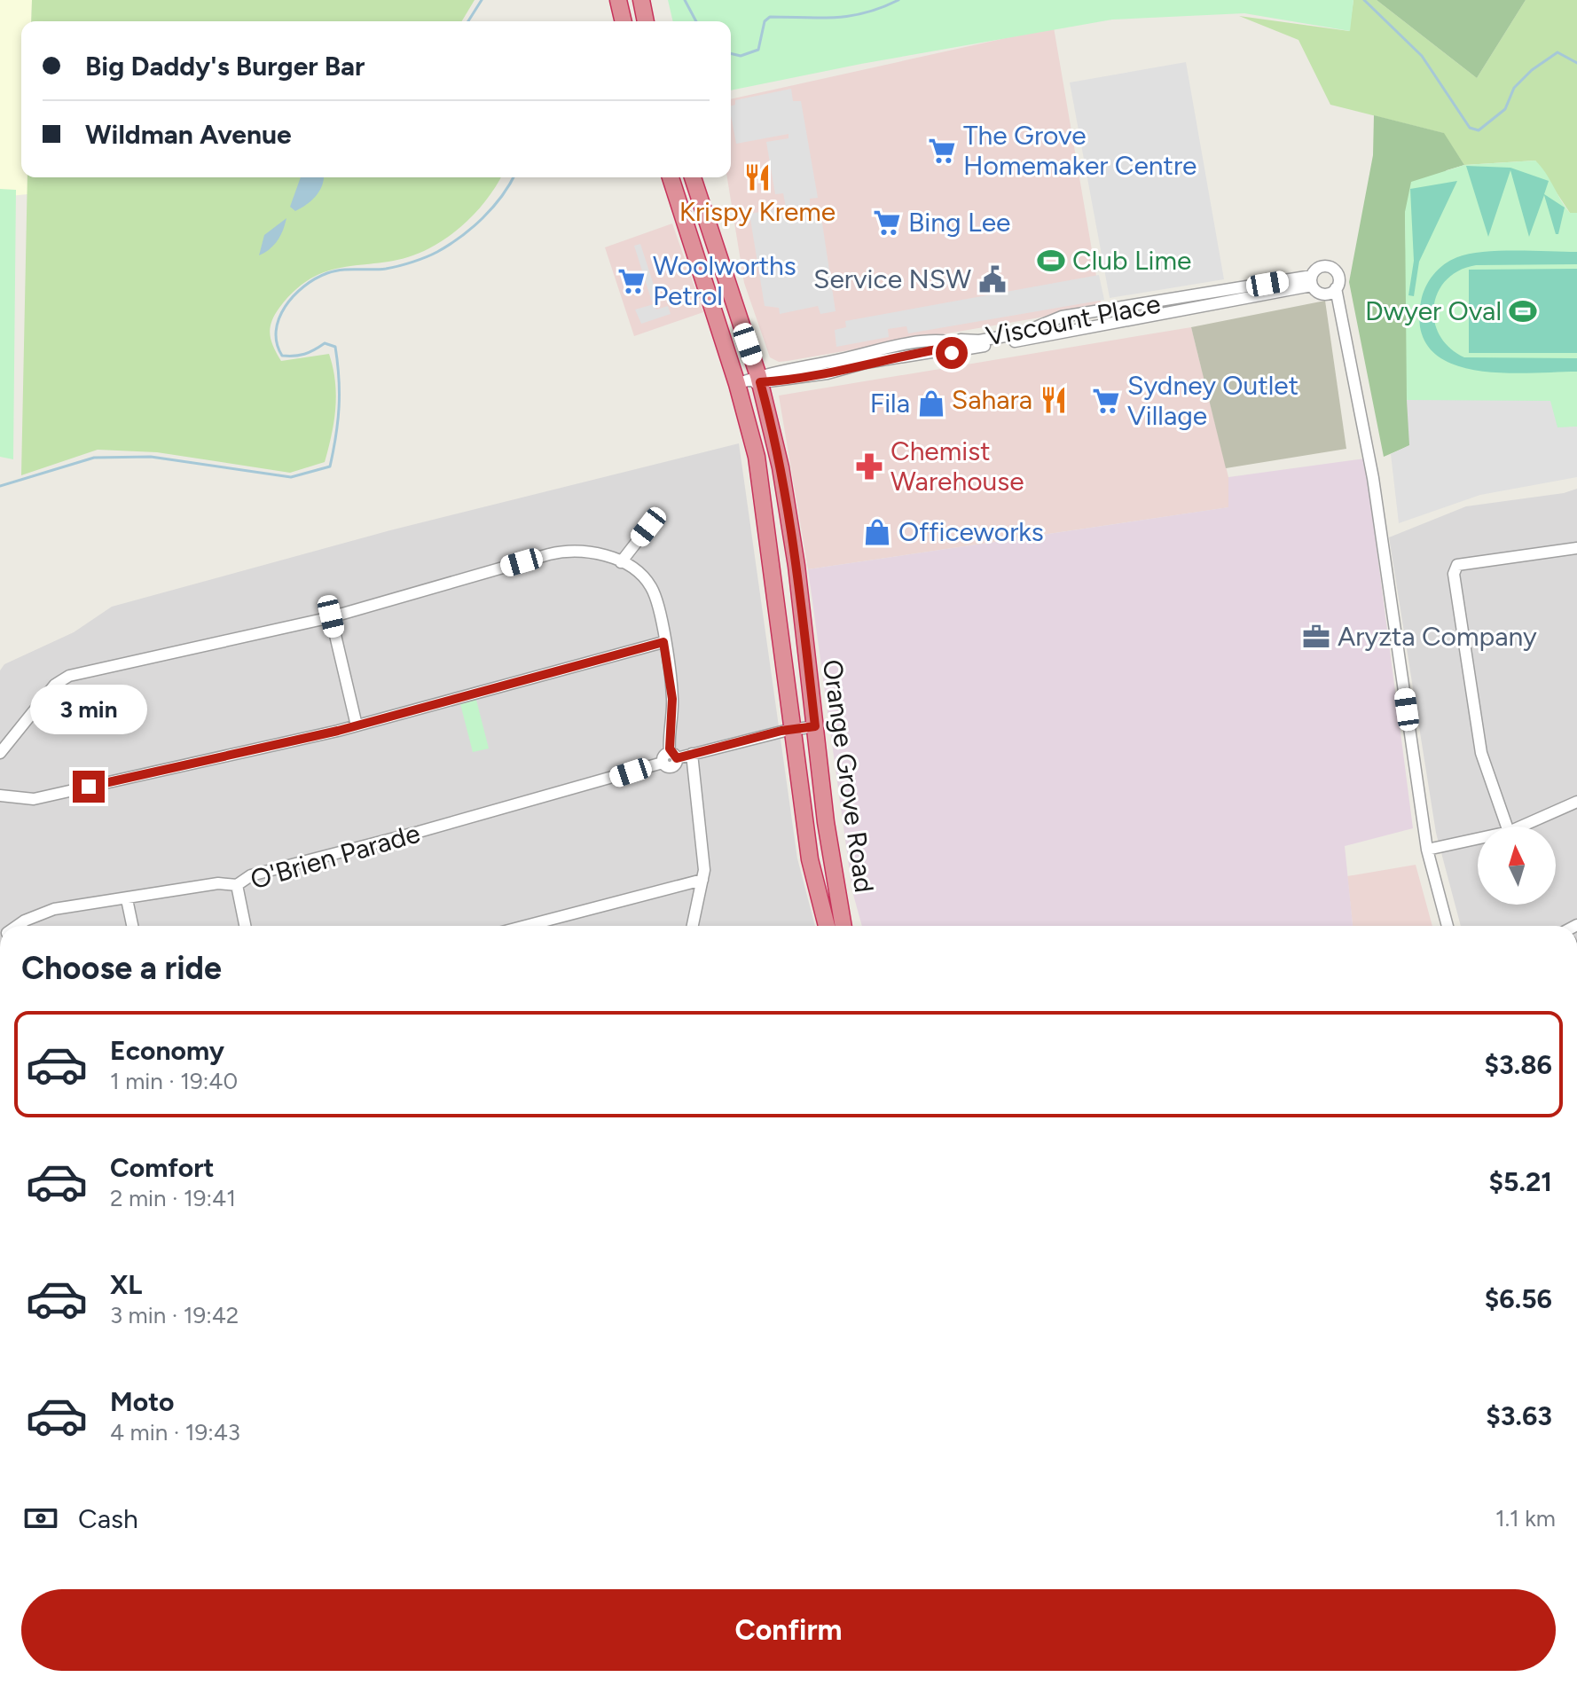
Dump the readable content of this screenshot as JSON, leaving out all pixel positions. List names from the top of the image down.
{
  "streets": {
    "highway": ["Orange Grove Road"],
    "street": ["Viscount Place", "O'Brien Parade"]
  },
  "crossings": [
    ["Viscount Place", "Orange Grove Road"],
    ["Orange Grove Road", "O'Brien Parade"]
  ],
  "places": {
    "supermarket": [
      "The Grove Homemaker Centre",
      "Bing Lee",
      "Woolworths Petrol",
      "Sydney Outlet Village"
    ],
    "restaurant": ["Krispy Kreme", "Sahara"],
    "sports": ["Club Lime", "Dwyer Oval"],
    "public building": ["Service NSW"],
    "shop": ["Fila", "Officeworks"],
    "pharmacy": ["Chemist Warehouse"],
    "office": ["Aryzta Company"]
  },
  "north": "top",
  "page": {
    "banner": ["Big Daddy's Burger Bar", "Wildman Avenue"],
    "bubble": "3 min",
    "heading": "Choose a ride",
    "list": [
      {
        "name": "Economy",
        "note": "1 min · 19:40",
        "value": "$3.86"
      },
      {
        "name": "Comfort",
        "note": "2 min · 19:41",
        "value": "$5.21"
      },
      {
        "name": "XL",
        "note": "3 min · 19:42",
        "value": "$6.56"
      },
      {
        "name": "Moto",
        "note": "4 min · 19:43",
        "value": "$3.63"
      }
    ],
    "pay": ["Cash", "1.1 km"],
    "buttons": "Confirm"
  }
}
